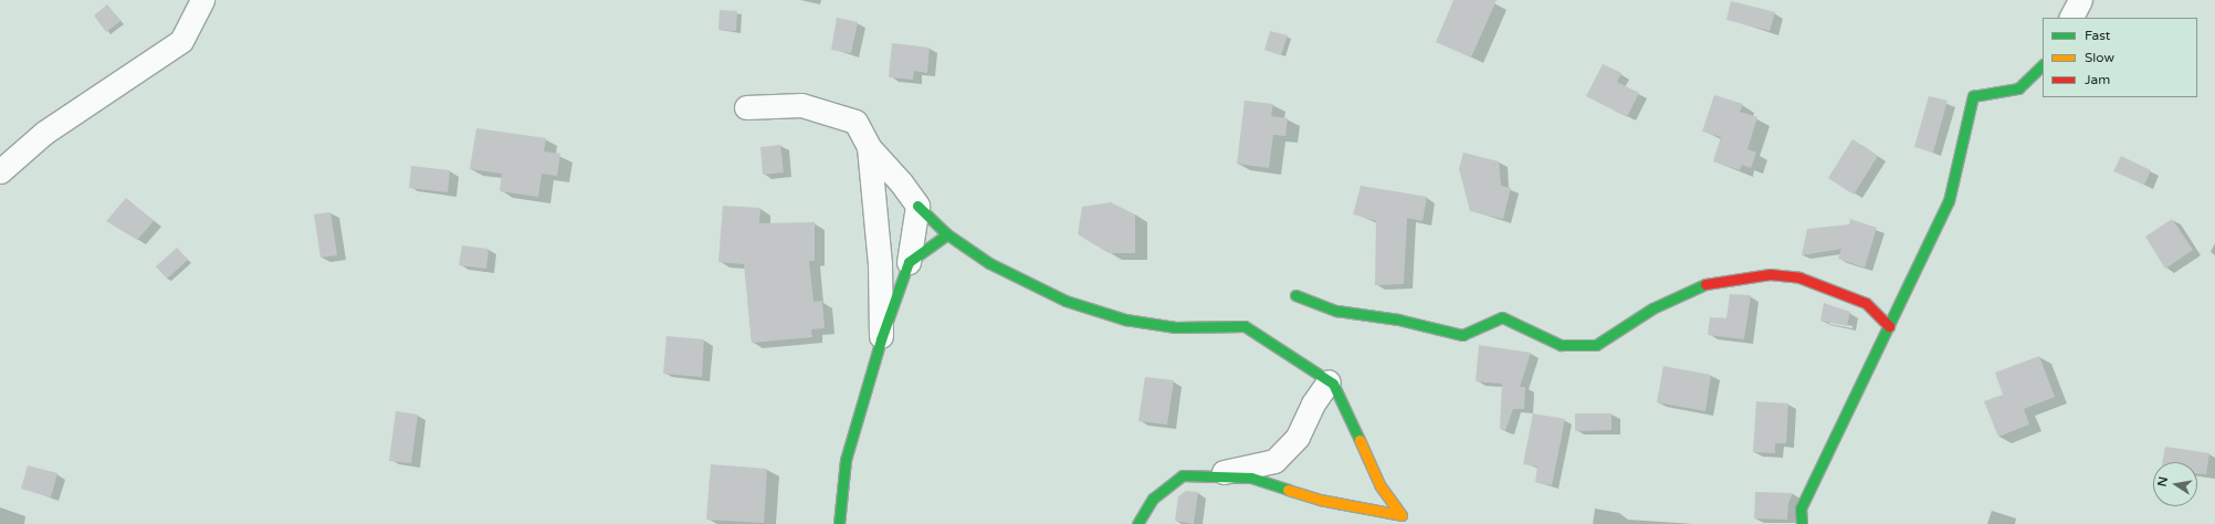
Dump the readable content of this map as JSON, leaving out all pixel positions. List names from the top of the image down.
{
  "legend": ["Fast", "Slow", "Jam"],
  "north": "left"
}
